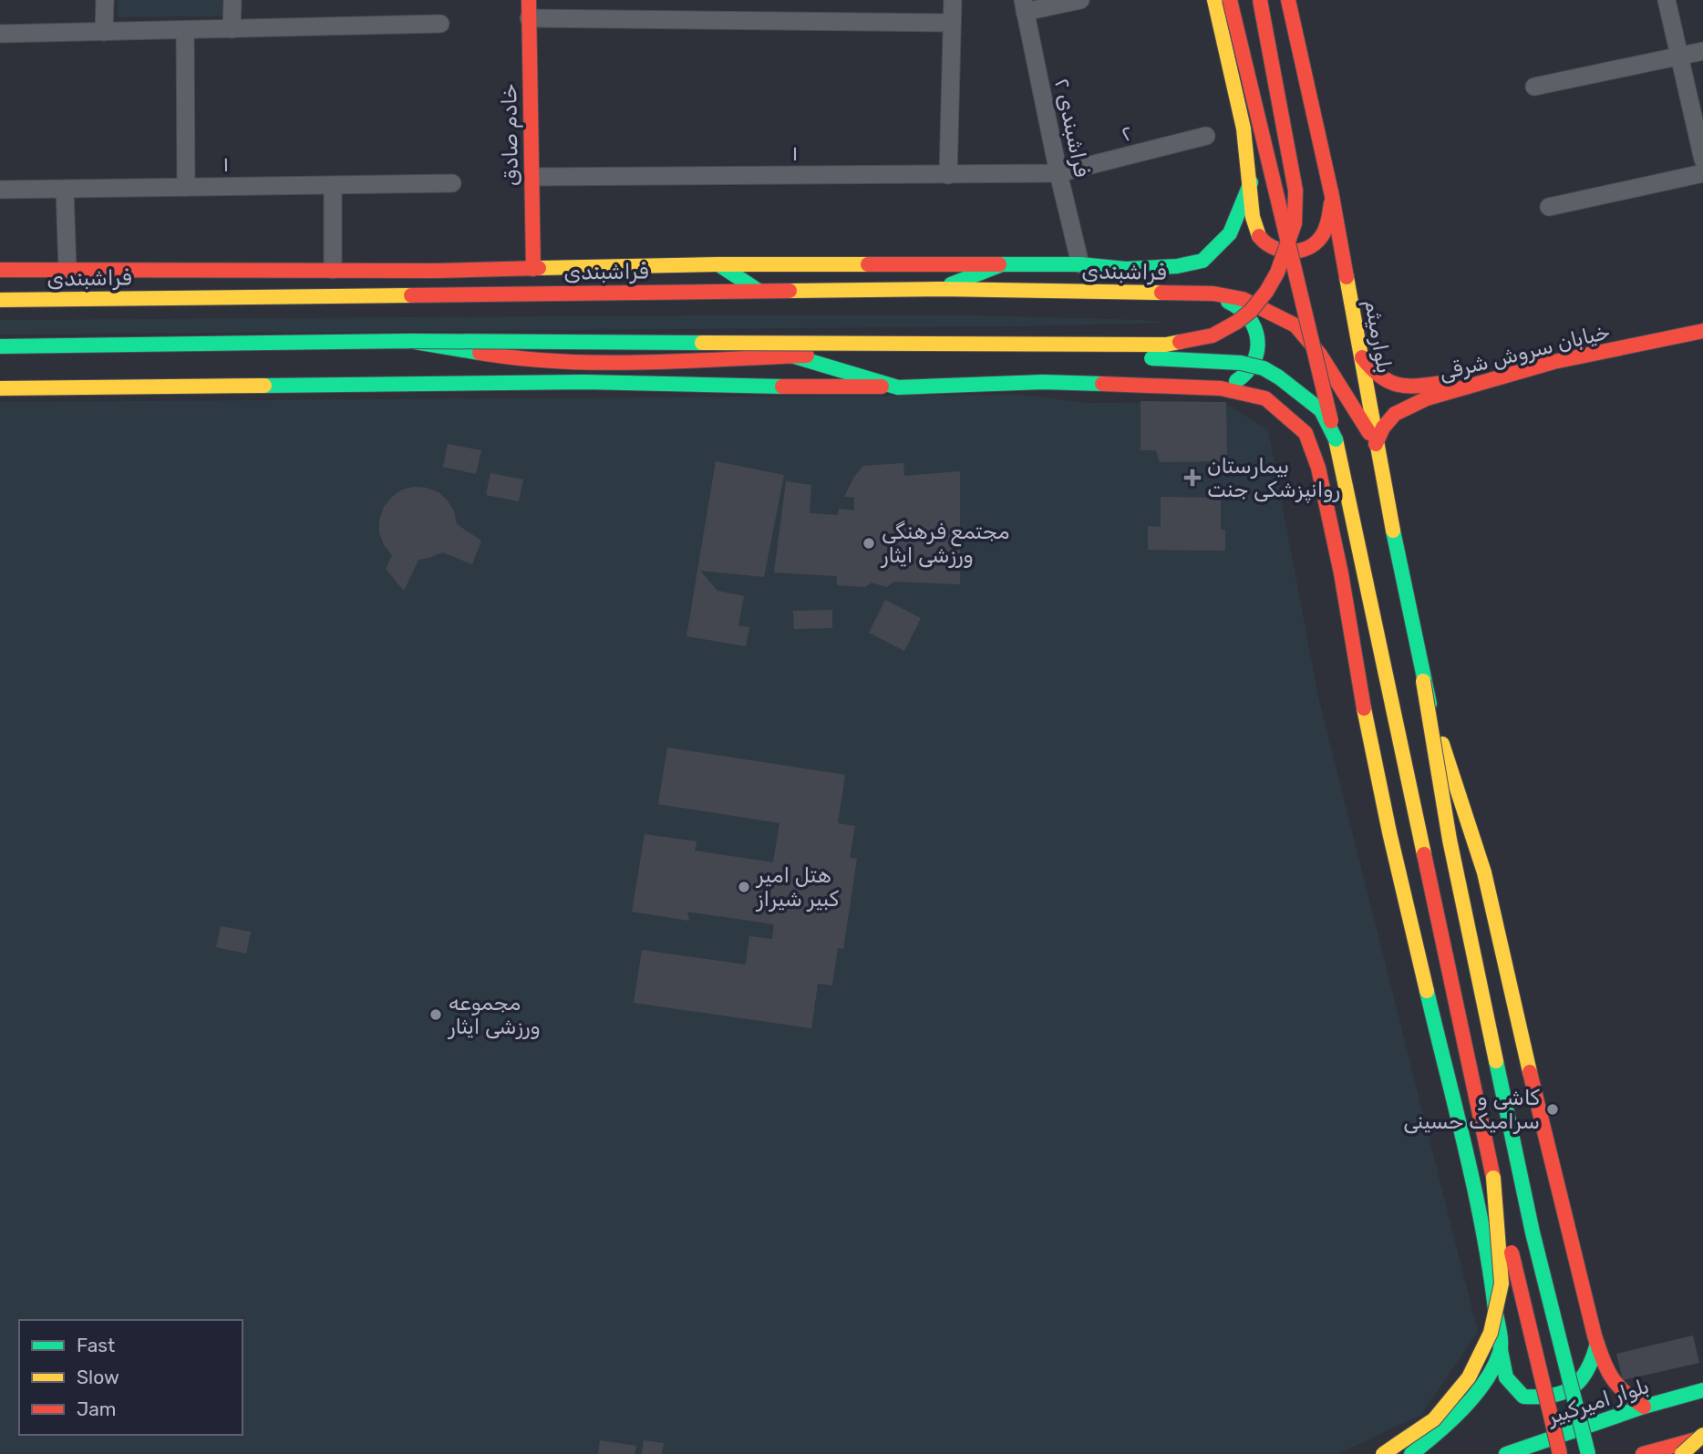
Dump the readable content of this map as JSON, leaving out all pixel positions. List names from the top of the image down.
{
  "streets": {
    "main road": [
      "خادم صادق",
      "فراشبندی",
      "بلوارمیثم",
      "خیابان سروش شرقی",
      "بلوار امیرکبیر"
    ],
    "street": ["۲ فراشبندی", "۲", "۱"]
  },
  "crossings": [
    ["۲ فراشبندی", "۲"],
    ["۲ فراشبندی", "۱"],
    ["۲ فراشبندی", "فراشبندی"],
    ["۲", "۱"],
    ["خادم صادق", "۱"],
    ["خادم صادق", "فراشبندی"],
    ["فراشبندی", "بلوارمیثم"],
    ["فراشبندی", "خیابان سروش شرقی"],
    ["بلوارمیثم", "خیابان سروش شرقی"]
  ],
  "places": {
    "health": ["بیمارستان روانپزشکی جنت"],
    "other": [
      "مجتمع فرهنگی ورزشی ایثار",
      "هتل امیر کبیر شیراز",
      "مجموعه ورزشی ایثار",
      "کاشی و سرامیک حسینی"
    ]
  },
  "legend": ["Fast", "Slow", "Jam"]
}
